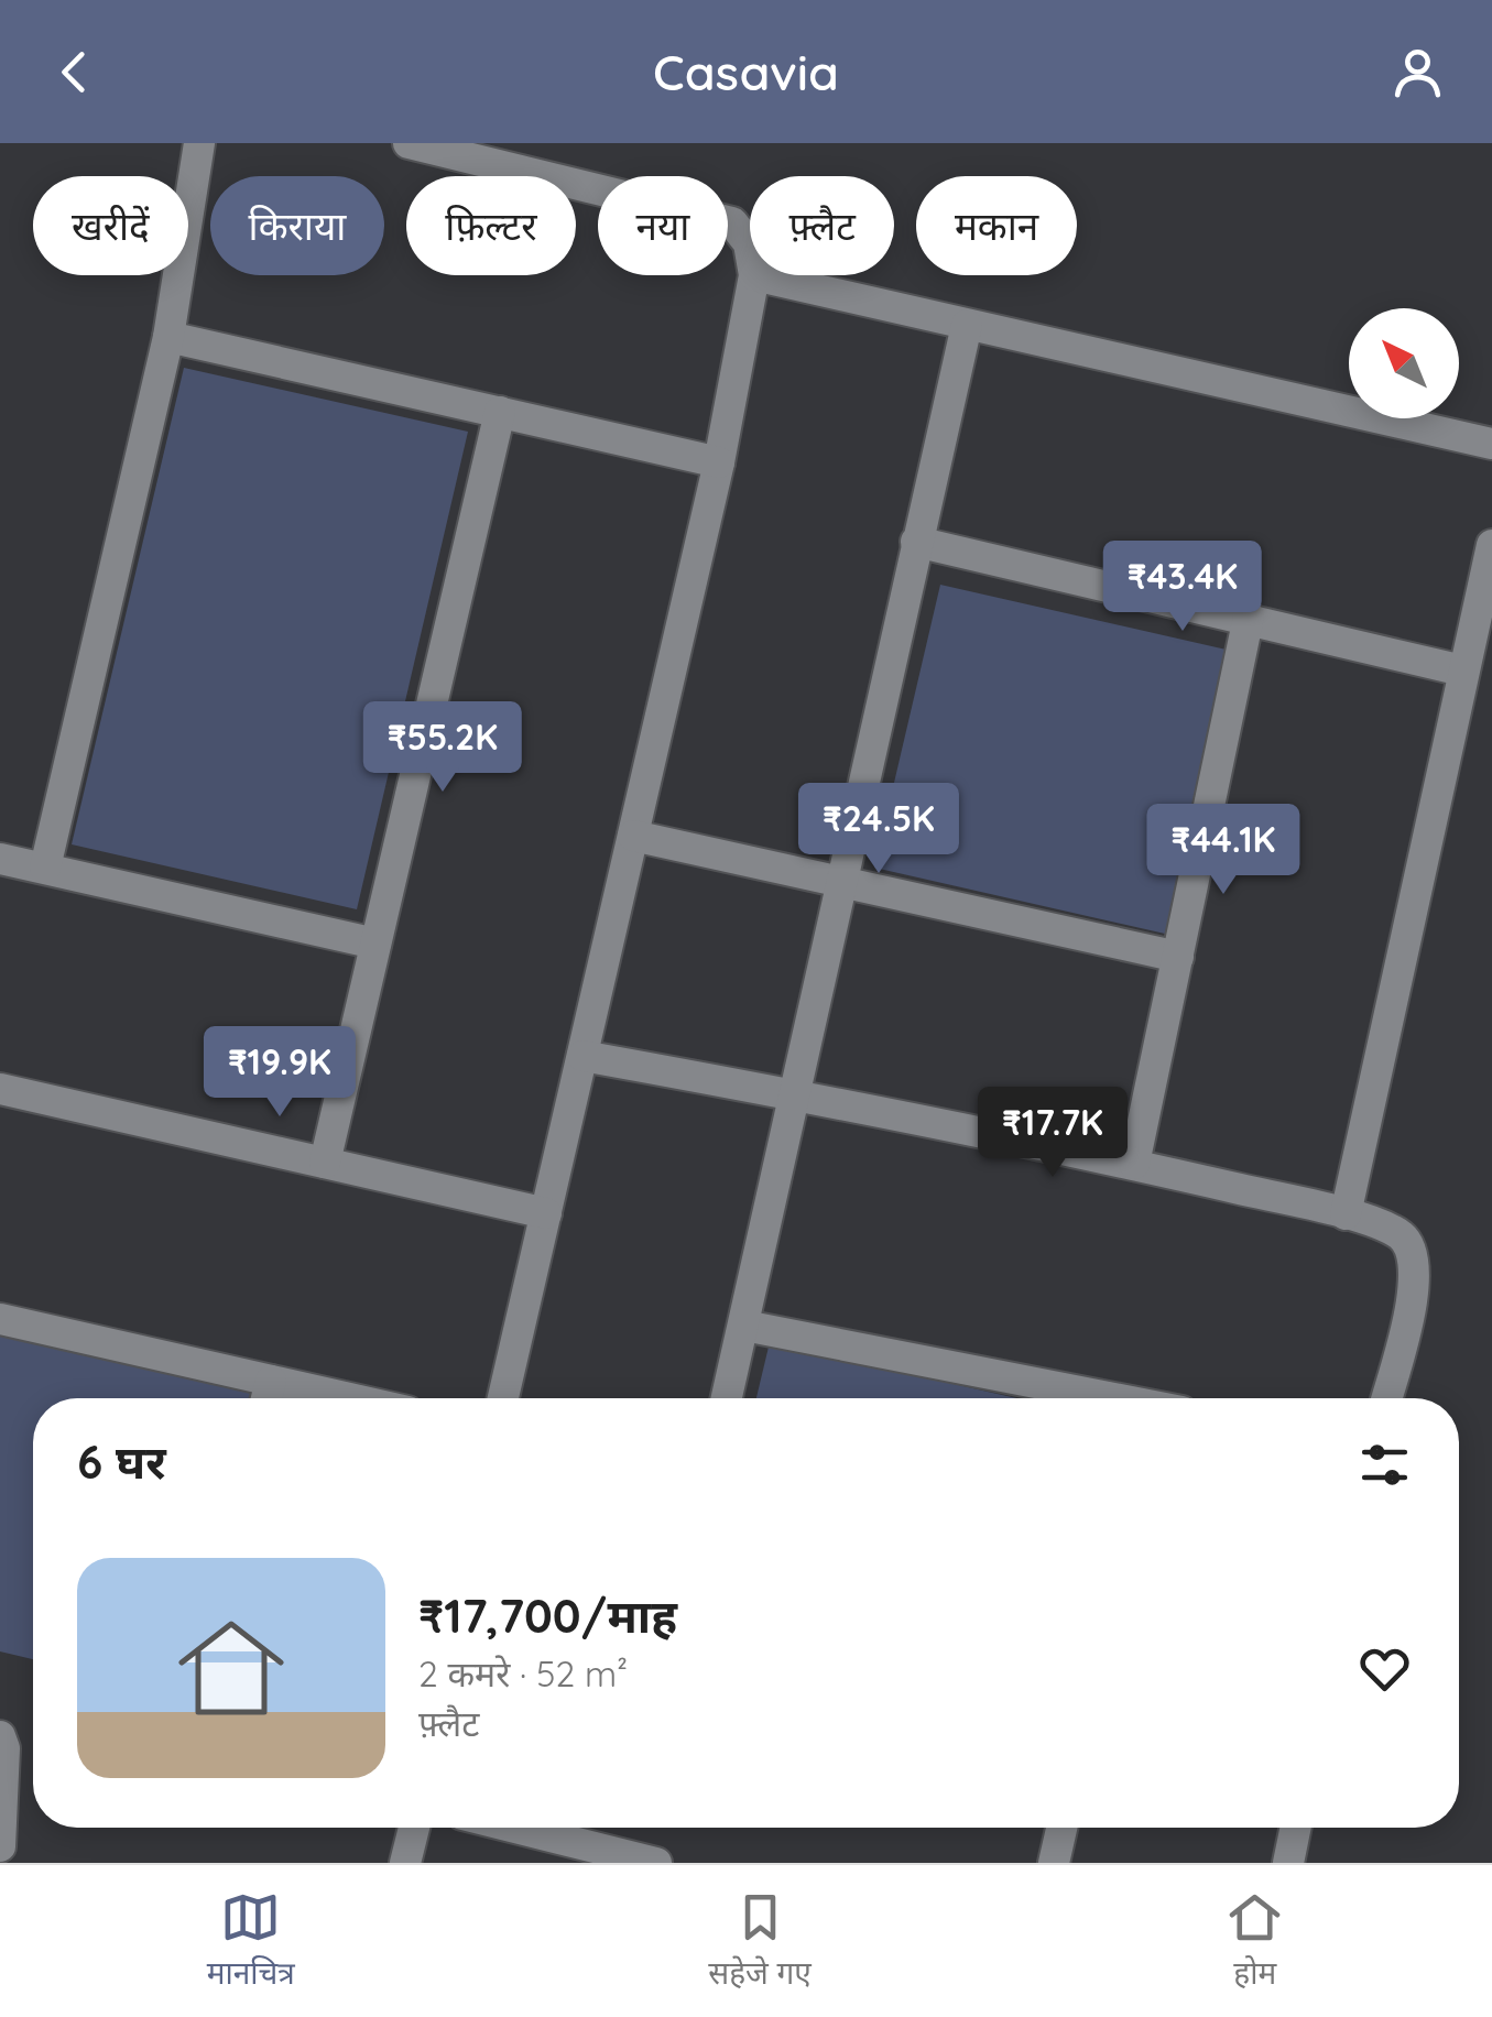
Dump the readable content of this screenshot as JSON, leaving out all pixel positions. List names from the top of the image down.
{
  "north": "top left",
  "page": {
    "header": "Casavia",
    "chip": [
      "खरीदें",
      "किराया",
      "फ़िल्टर",
      "नया",
      "फ़्लैट",
      "मकान"
    ],
    "price": [
      "₹43.4K",
      "₹55.2K",
      "₹24.5K",
      "₹44.1K",
      "₹19.9K",
      "₹17.7K"
    ],
    "heading": "6 घर",
    "list": [
      {
        "name": "₹17,700/माह",
        "note": "2 कमरे · 52 m² · फ़्लैट"
      }
    ],
    "tabs": ["मानचित्र", "सहेजे गए", "होम"]
  }
}
